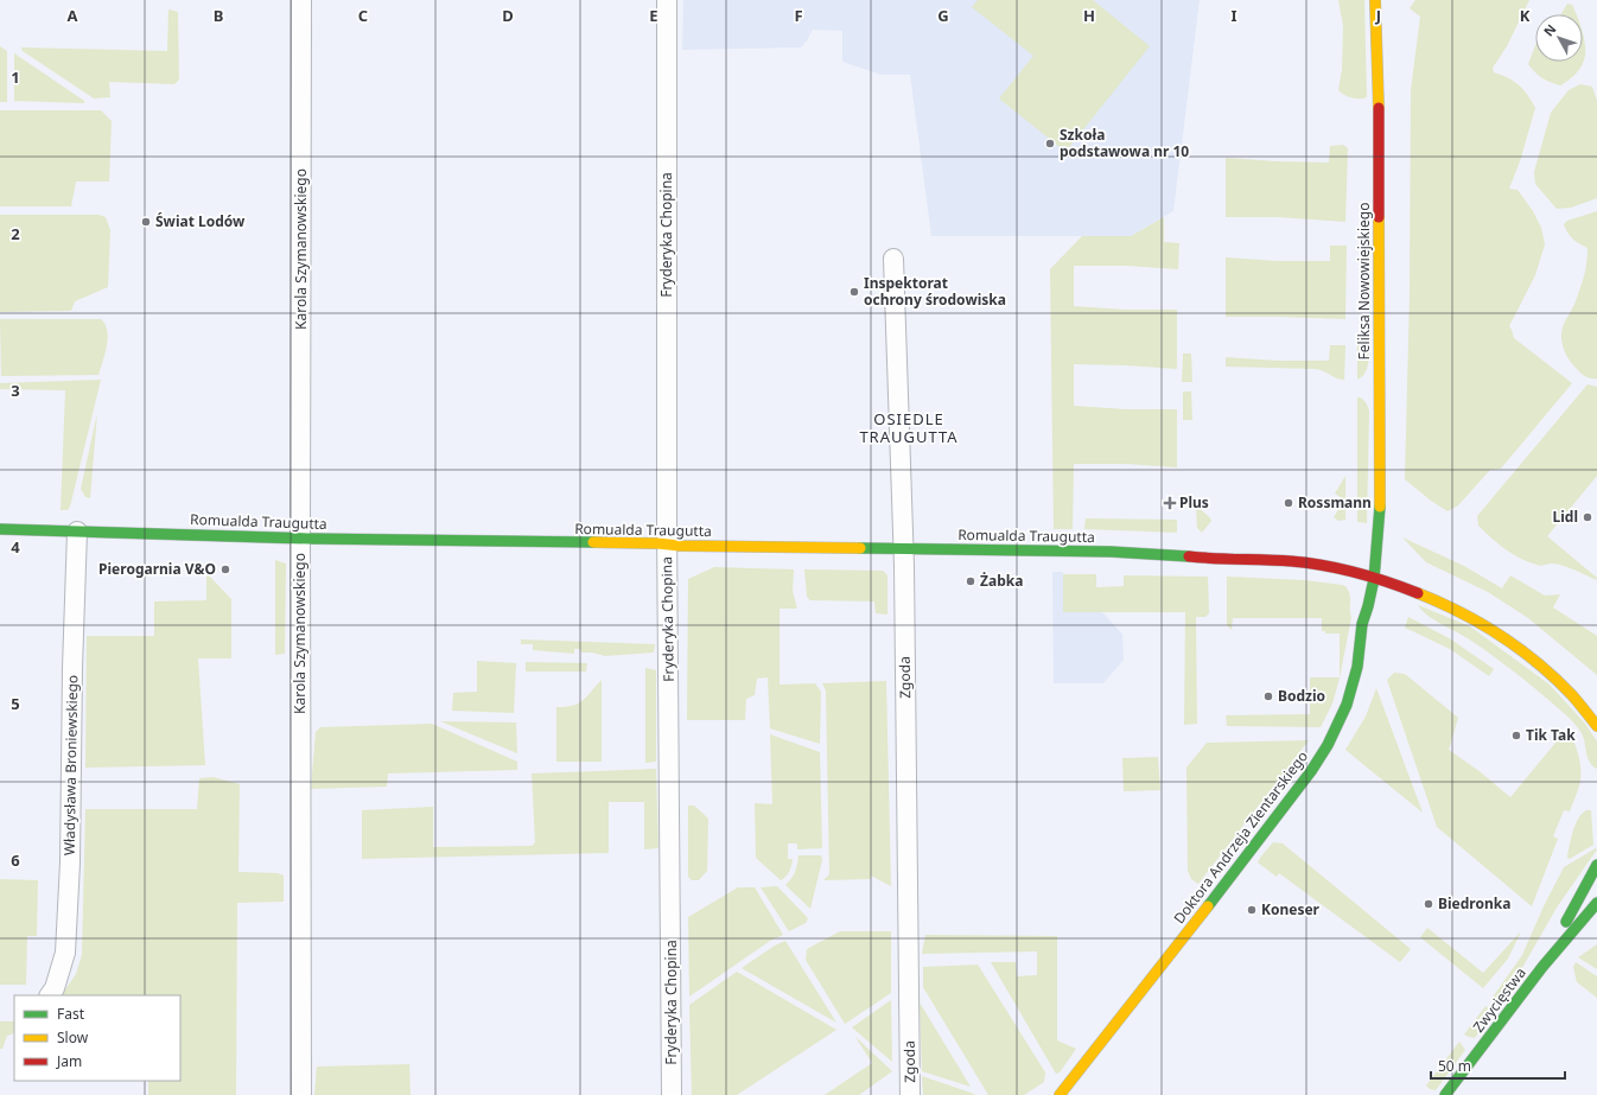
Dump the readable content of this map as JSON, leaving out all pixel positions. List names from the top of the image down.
{
  "streets": {
    "main road": [
      "Feliksa Nowowiejskiego",
      "Romualda Traugutta",
      "Doktora Andrzeja Zientarskiego",
      "Zwycięstwa"
    ],
    "street": [
      "Fryderyka Chopina",
      "Karola Szymanowskiego",
      "Zgoda",
      "Władysława Broniewskiego"
    ]
  },
  "crossings": [
    ["Fryderyka Chopina", "Romualda Traugutta"],
    ["Karola Szymanowskiego", "Romualda Traugutta"],
    ["Feliksa Nowowiejskiego", "Doktora Andrzeja Zientarskiego"],
    ["Romualda Traugutta", "Zgoda"],
    ["Romualda Traugutta", "Władysława Broniewskiego"],
    ["Romualda Traugutta", "Doktora Andrzeja Zientarskiego"]
  ],
  "districts": ["OSIEDLE TRAUGUTTA"],
  "places": {
    "other": [
      "Szkoła podstawowa nr 10",
      "Świat Lodów",
      "Inspektorat ochrony środowiska",
      "Rossmann",
      "Lidl",
      "Pierogarnia V&O",
      "Żabka",
      "Bodzio",
      "Tik Tak",
      "Biedronka",
      "Koneser"
    ],
    "health": ["Plus"]
  },
  "legend": ["Fast", "Slow", "Jam"],
  "scale_bar": "50 m",
  "north": "top left",
  "grid": {
    "columns": [
      "A",
      "B",
      "C",
      "D",
      "E",
      "F",
      "G",
      "H",
      "I",
      "J",
      "K"
    ],
    "rows": [
      "1",
      "2",
      "3",
      "4",
      "5",
      "6"
    ]
  }
}
